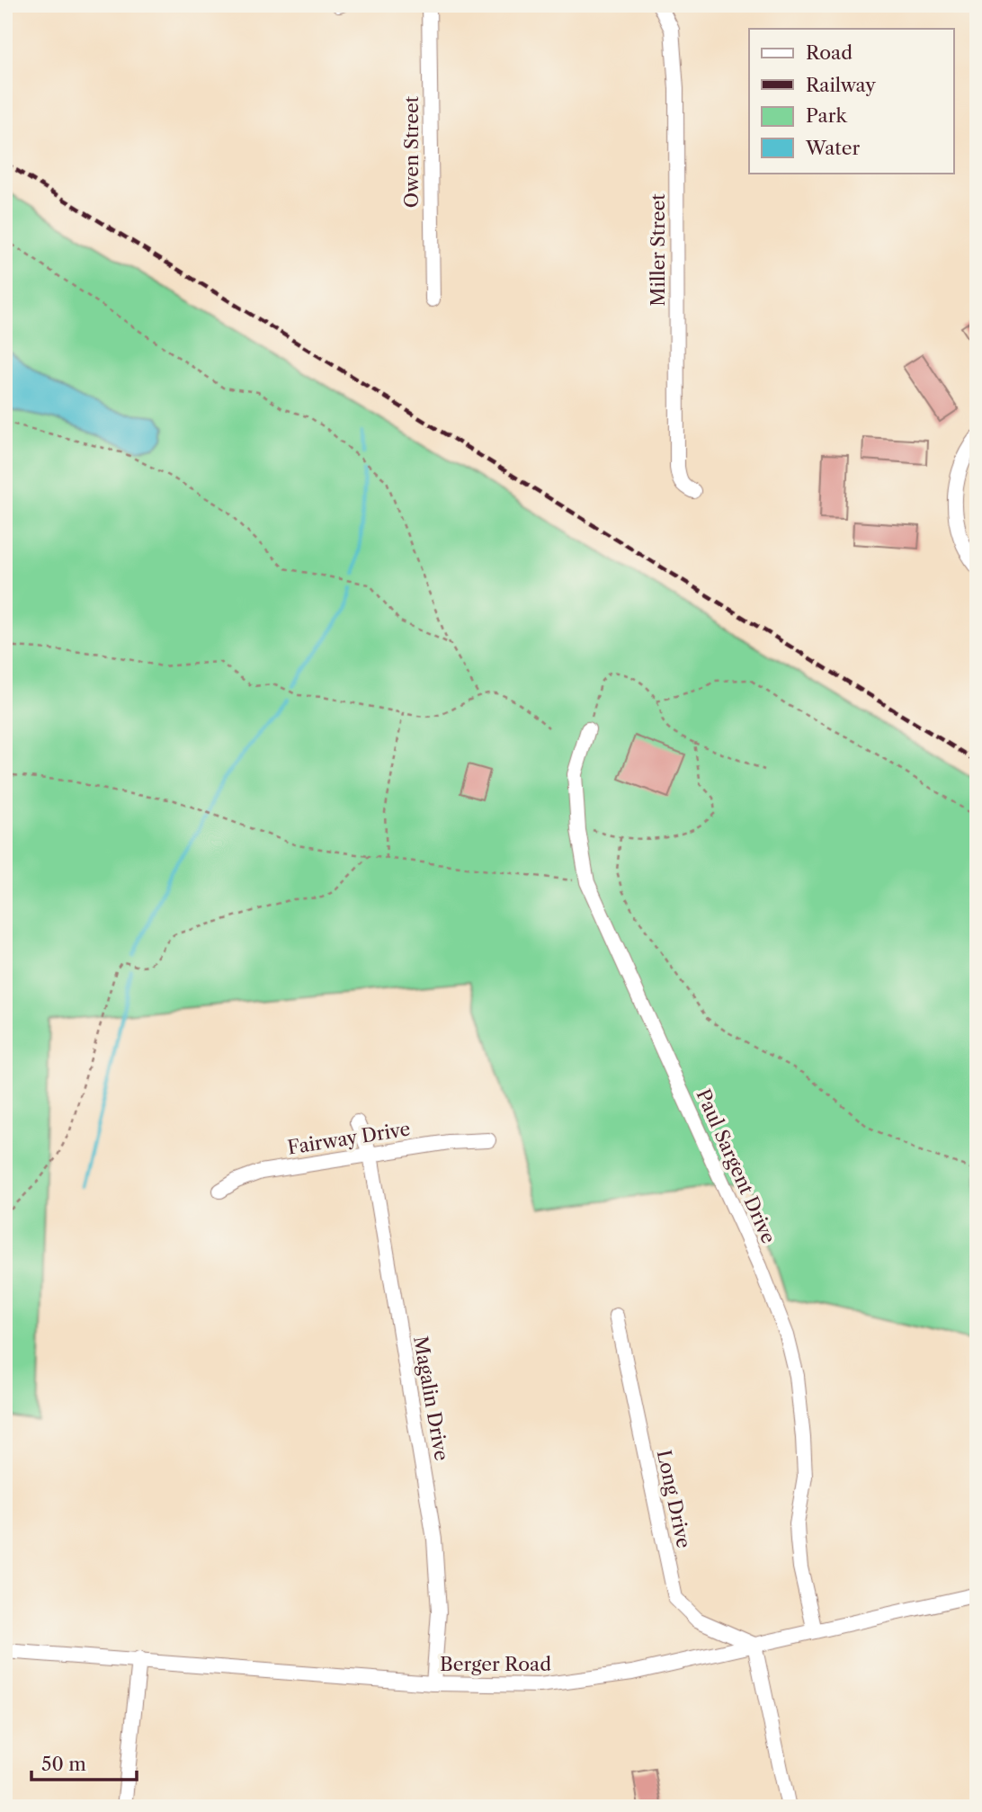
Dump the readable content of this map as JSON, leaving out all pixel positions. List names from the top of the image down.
{
  "streets": {
    "street": [
      "Owen Street",
      "Miller Street",
      "Fairway Drive",
      "Paul Sargent Drive",
      "Magalin Drive",
      "Long Drive",
      "Berger Road"
    ]
  },
  "crossings": [
    ["Fairway Drive", "Magalin Drive"],
    ["Paul Sargent Drive", "Berger Road"],
    ["Magalin Drive", "Berger Road"],
    ["Long Drive", "Berger Road"]
  ],
  "legend": [
    "Road",
    "Railway",
    "Park",
    "Water"
  ],
  "scale_bar": "50 m"
}
